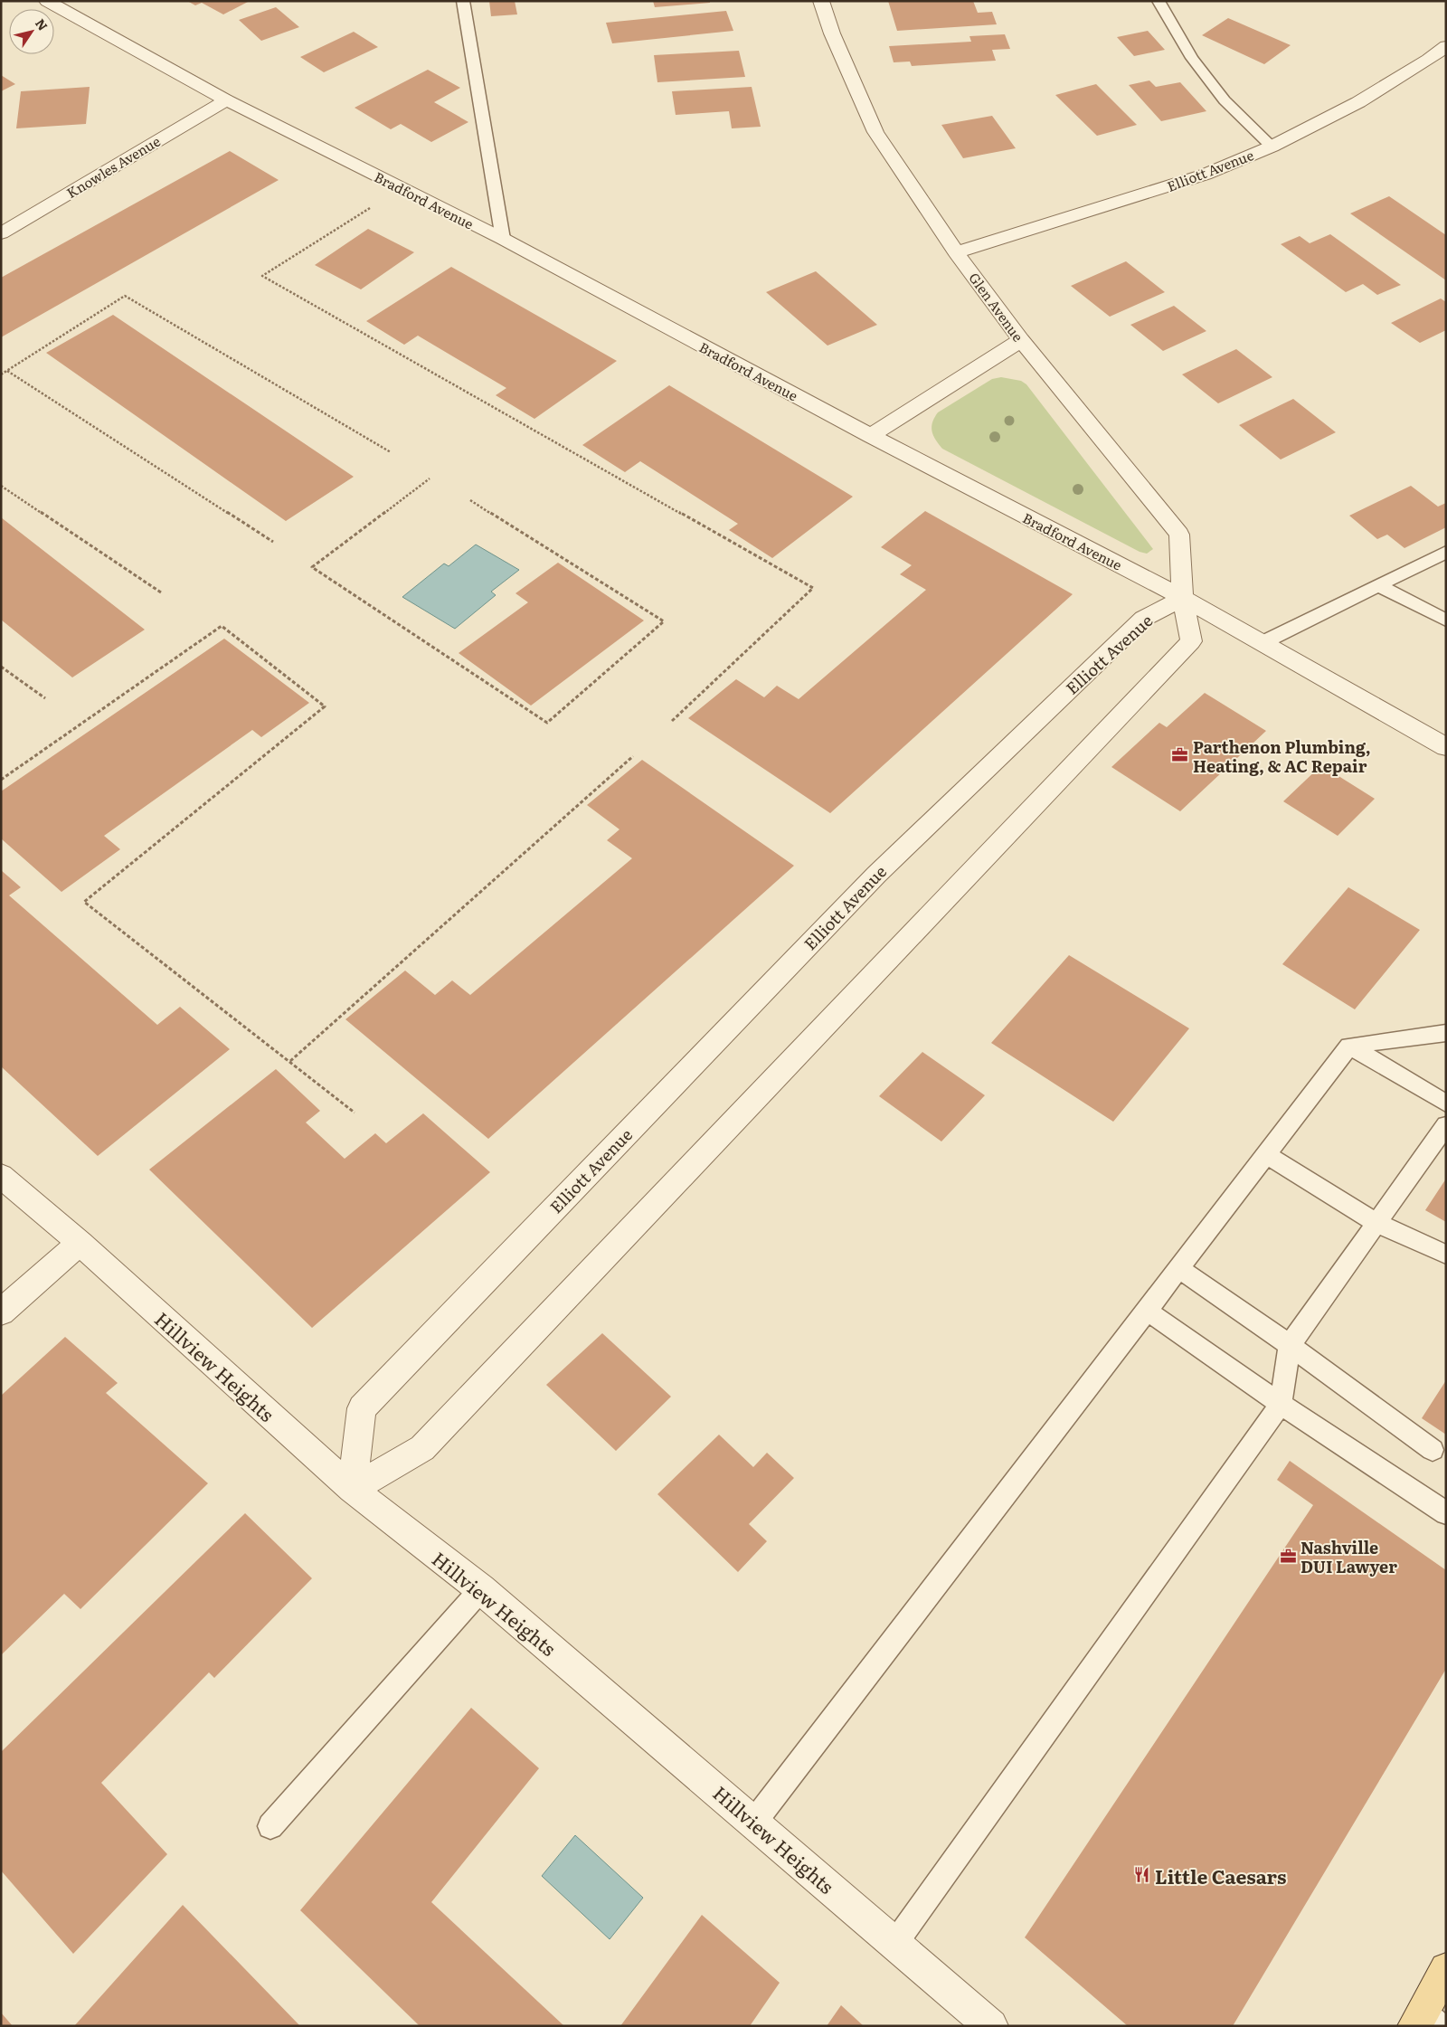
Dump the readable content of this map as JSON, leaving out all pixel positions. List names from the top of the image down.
{
  "streets": {
    "street": [
      "Knowles Avenue",
      "Elliott Avenue",
      "Bradford Avenue",
      "Glen Avenue",
      "Hillview Heights"
    ]
  },
  "crossings": [
    ["Knowles Avenue", "Bradford Avenue"],
    ["Elliott Avenue", "Bradford Avenue"],
    ["Elliott Avenue", "Glen Avenue"],
    ["Elliott Avenue", "Hillview Heights"],
    ["Bradford Avenue", "Glen Avenue"]
  ],
  "places": {
    "office": ["Parthenon Plumbing, Heating, & AC Repair", "Nashville DUI Lawyer"],
    "restaurant": ["Little Caesars"]
  },
  "north": "top right"
}
